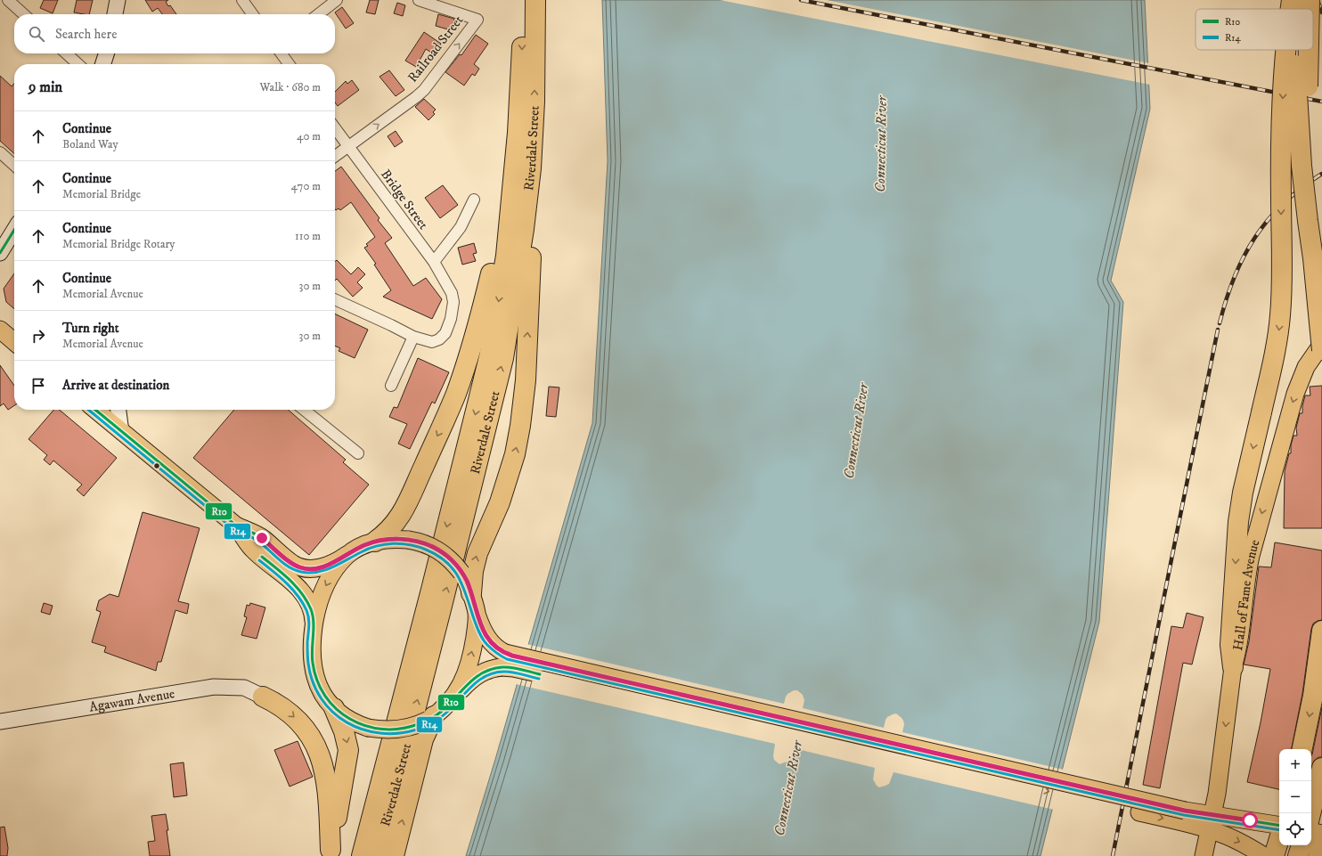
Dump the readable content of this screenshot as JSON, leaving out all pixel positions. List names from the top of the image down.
{
  "streets": {
    "highway": ["Riverdale Street"],
    "main road": ["Hall of Fame Avenue"],
    "street": ["Railroad Street", "Bridge Street", "Agawam Avenue"]
  },
  "crossings": [
    ["Railroad Street", "Bridge Street"]
  ],
  "one_way": ["Hall of Fame Avenue"],
  "water": ["Connecticut River"],
  "lines": ["transit line R10", "transit line R14"],
  "legend": ["R10", "R14"],
  "page": {
    "search": "Search here",
    "heading": ["9 min", "Walk · 680 m"],
    "list": [
      ["Continue", "Boland Way", "40 m"],
      ["Continue", "Memorial Bridge", "470 m"],
      ["Continue", "Memorial Bridge Rotary", "110 m"],
      ["Continue", "Memorial Avenue", "30 m"],
      ["Turn right", "Memorial Avenue", "30 m"],
      "Arrive at destination"
    ],
    "map_buttons": ["+", "−"]
  }
}
